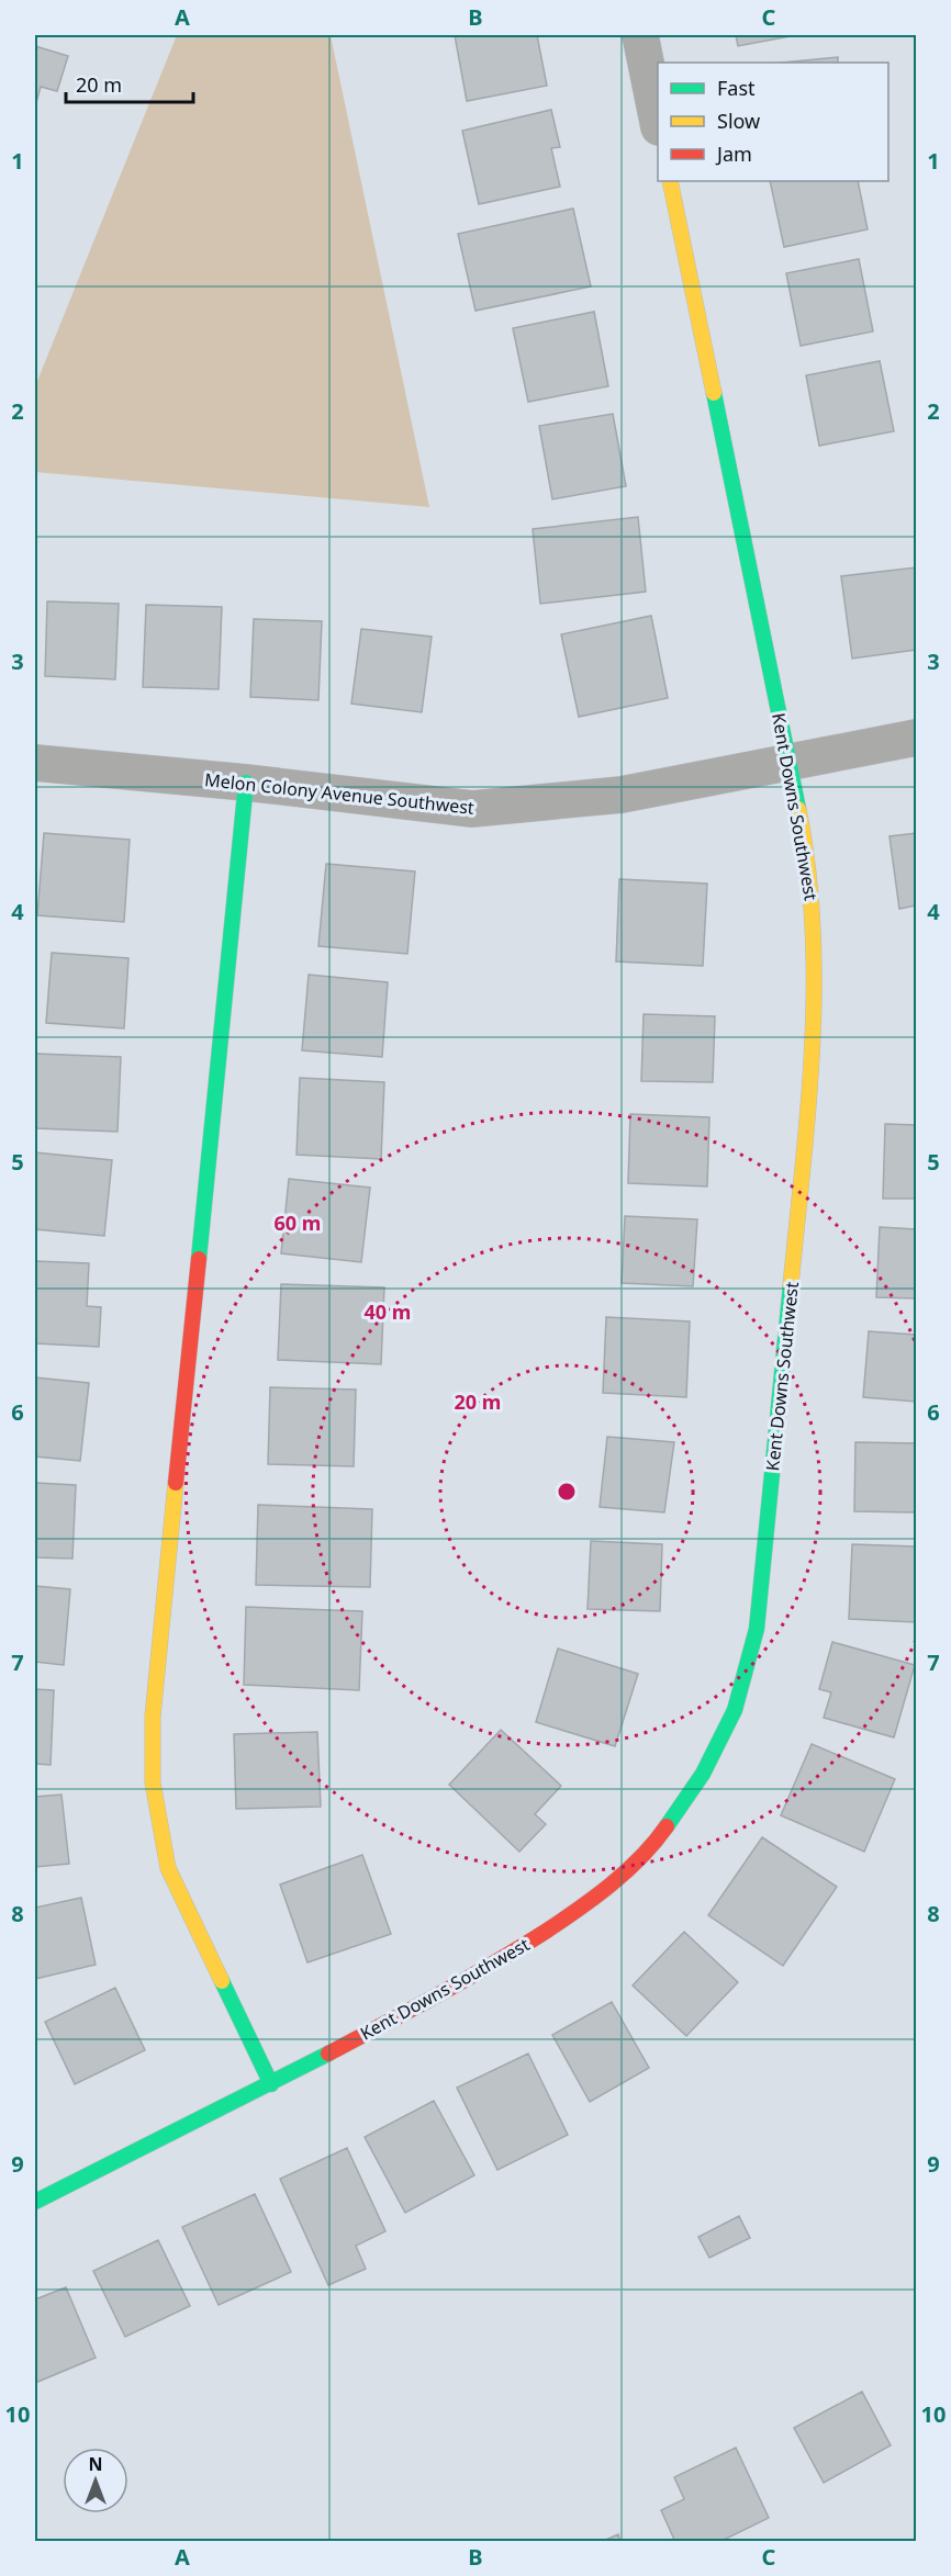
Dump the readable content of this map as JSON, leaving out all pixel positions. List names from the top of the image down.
{
  "streets": {
    "street": ["Melon Colony Avenue Southwest", "Kent Downs Southwest"]
  },
  "crossings": [
    ["Melon Colony Avenue Southwest", "Kent Downs Southwest"]
  ],
  "legend": ["Fast", "Slow", "Jam"],
  "scale_bar": "20 m",
  "north": "top",
  "grid": {
    "columns": ["A", "B", "C"],
    "rows": [
      "1",
      "2",
      "3",
      "4",
      "5",
      "6",
      "7",
      "8",
      "9",
      "10"
    ]
  },
  "rings": ["60 m", "40 m", "20 m"]
}
